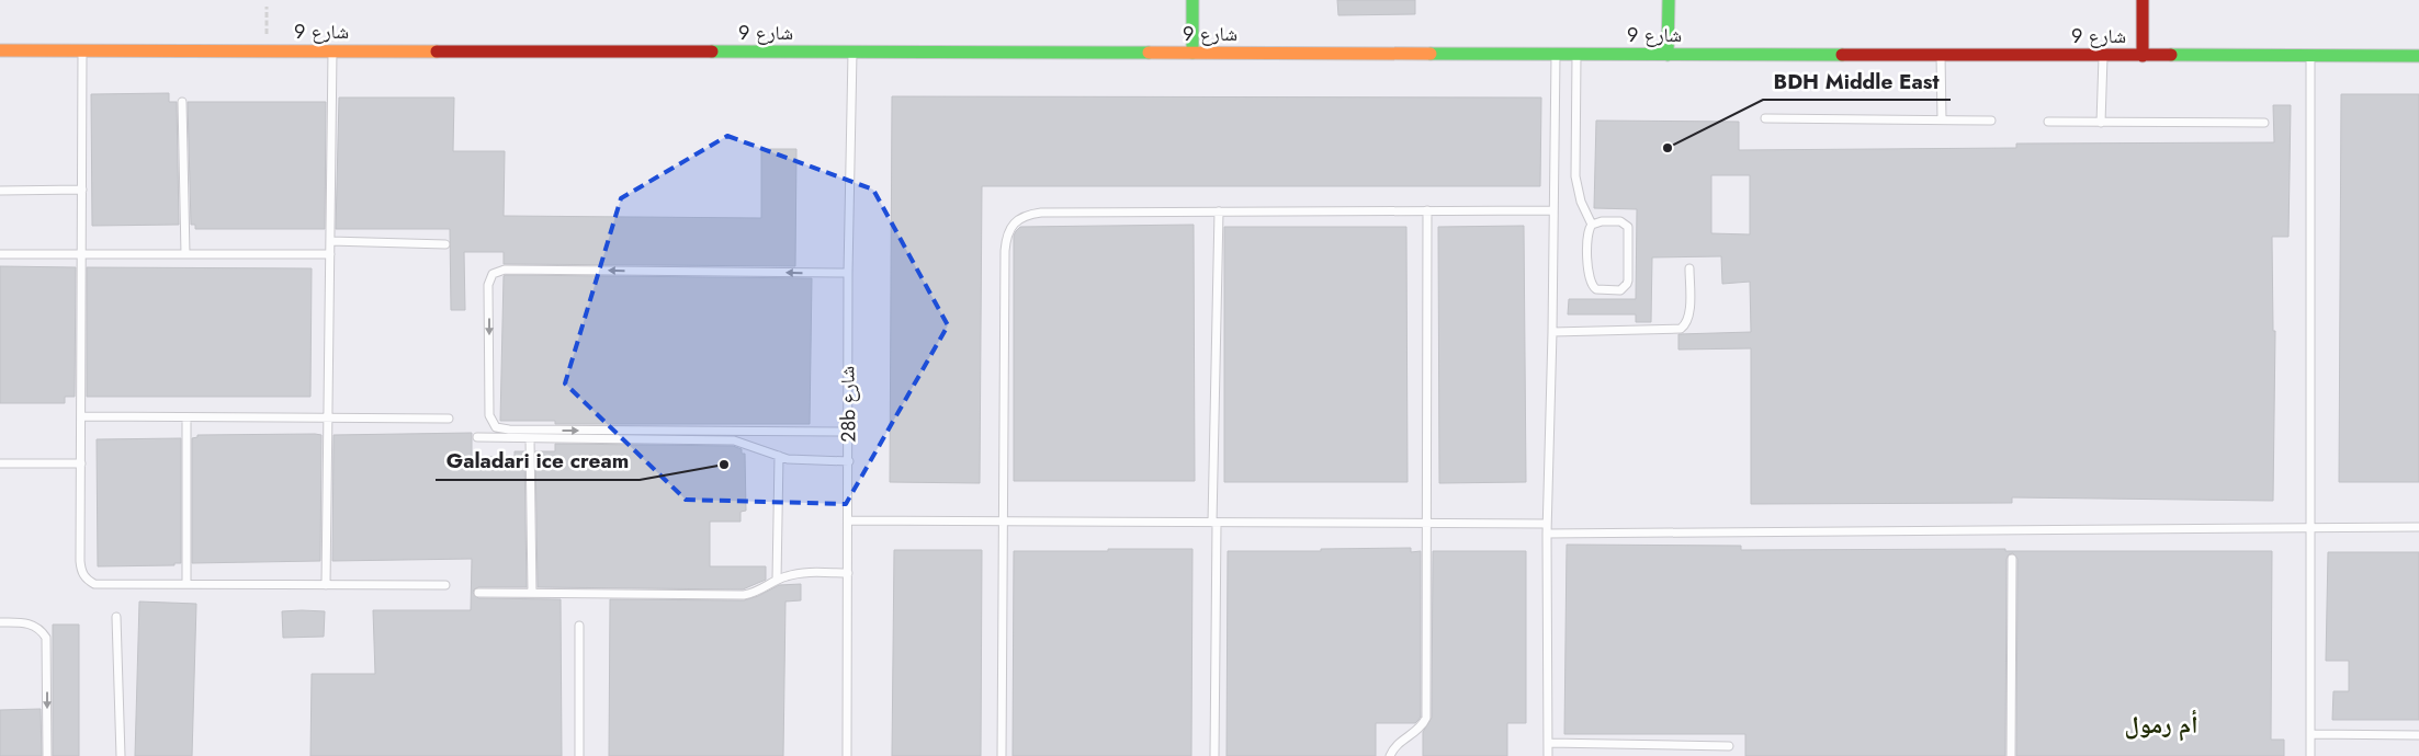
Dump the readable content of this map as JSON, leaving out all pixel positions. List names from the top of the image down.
{
  "streets": {
    "street": ["شارع 9"],
    "lane": ["28b شارع"]
  },
  "crossings": [
    ["شارع 9", "28b شارع"]
  ],
  "districts": ["أم رمول"],
  "places": ["BDH Middle East", "Galadari ice cream"]
}
